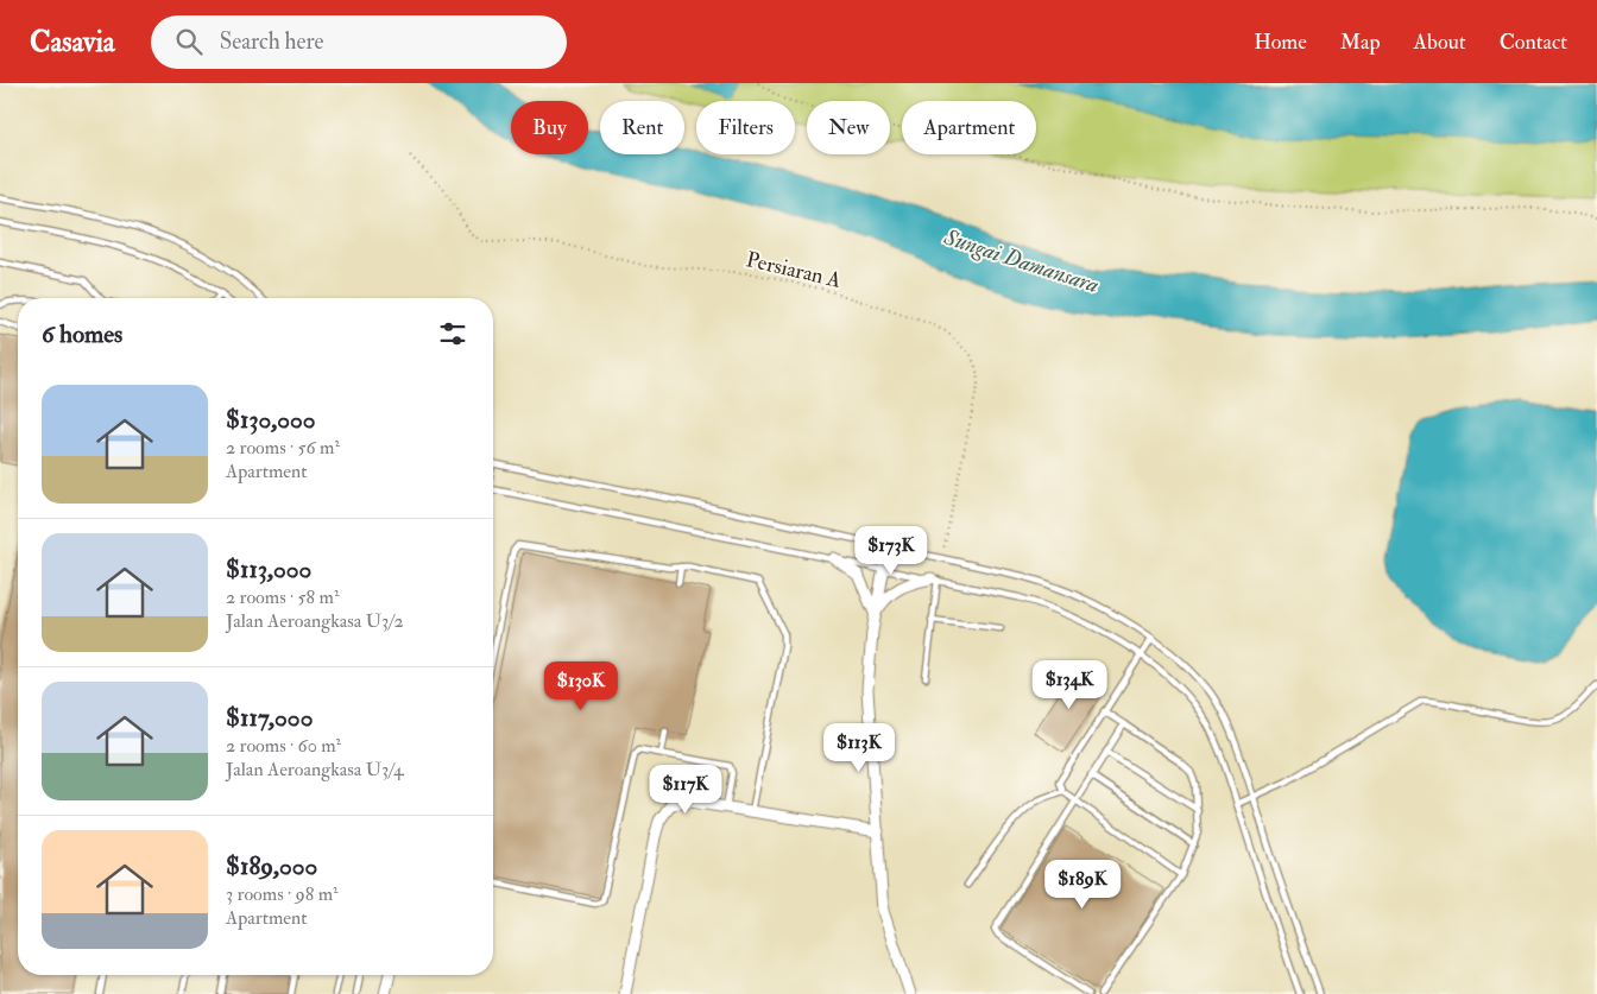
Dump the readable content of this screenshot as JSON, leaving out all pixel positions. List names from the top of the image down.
{
  "streets": {
    "path": ["Persiaran A"]
  },
  "water": ["Sungai Damansara"],
  "page": {
    "header": "Casavia",
    "search": "Search here",
    "nav": [
      "Home",
      "Map",
      "About",
      "Contact"
    ],
    "chip": [
      "Buy",
      "Rent",
      "Filters",
      "New",
      "Apartment"
    ],
    "heading": "6 homes",
    "list": [
      {
        "name": "$130,000",
        "note": "2 rooms · 56 m² · Apartment"
      },
      {
        "name": "$113,000",
        "note": "2 rooms · 58 m² · Jalan Aeroangkasa U3/2"
      },
      {
        "name": "$117,000",
        "note": "2 rooms · 60 m² · Jalan Aeroangkasa U3/4"
      },
      {
        "name": "$189,000",
        "note": "3 rooms · 98 m² · Apartment"
      }
    ],
    "price": [
      "$173K",
      "$134K",
      "$130K",
      "$113K",
      "$117K",
      "$189K"
    ]
  }
}
